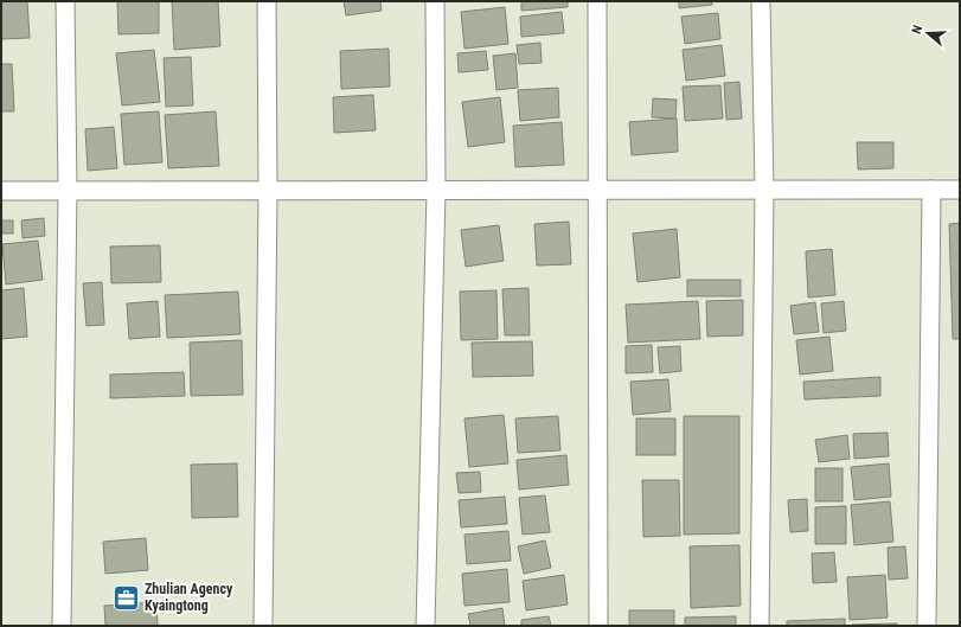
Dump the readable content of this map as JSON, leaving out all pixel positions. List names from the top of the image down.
{
  "places": {
    "office": ["Zhulian Agency Kyaingtong"]
  },
  "north": "left"
}
